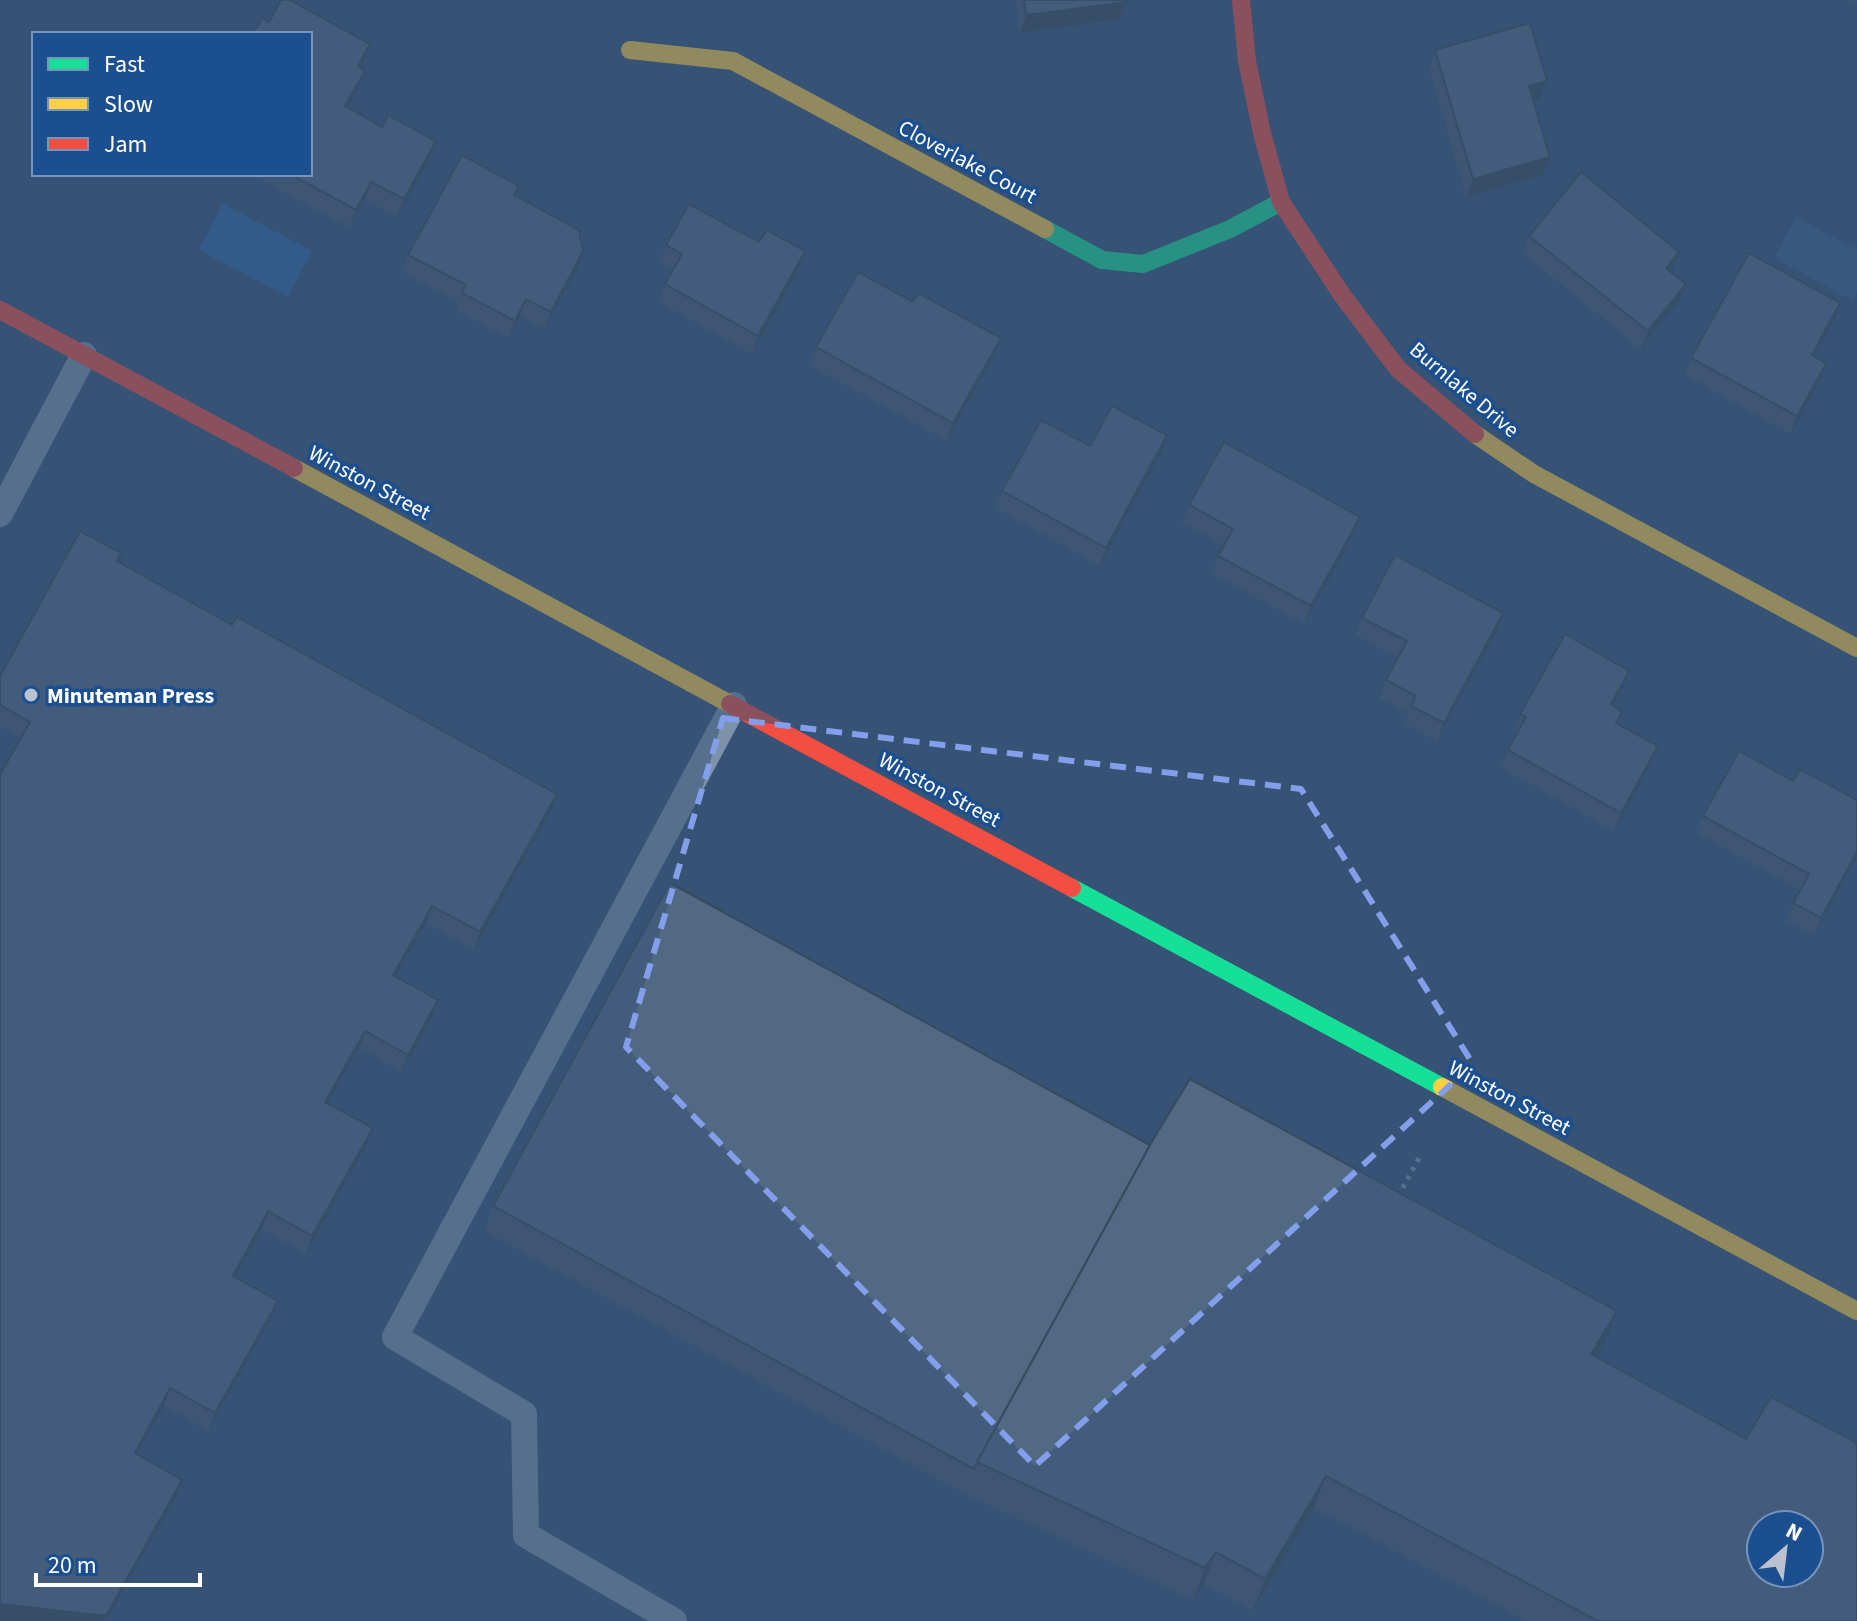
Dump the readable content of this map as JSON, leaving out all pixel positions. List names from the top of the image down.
{
  "streets": {
    "street": ["Cloverlake Court", "Burnlake Drive", "Winston Street"]
  },
  "crossings": [
    ["Cloverlake Court", "Burnlake Drive"]
  ],
  "places": ["Minuteman Press"],
  "legend": ["Fast", "Slow", "Jam"],
  "scale_bar": "20 m",
  "north": "top right"
}
